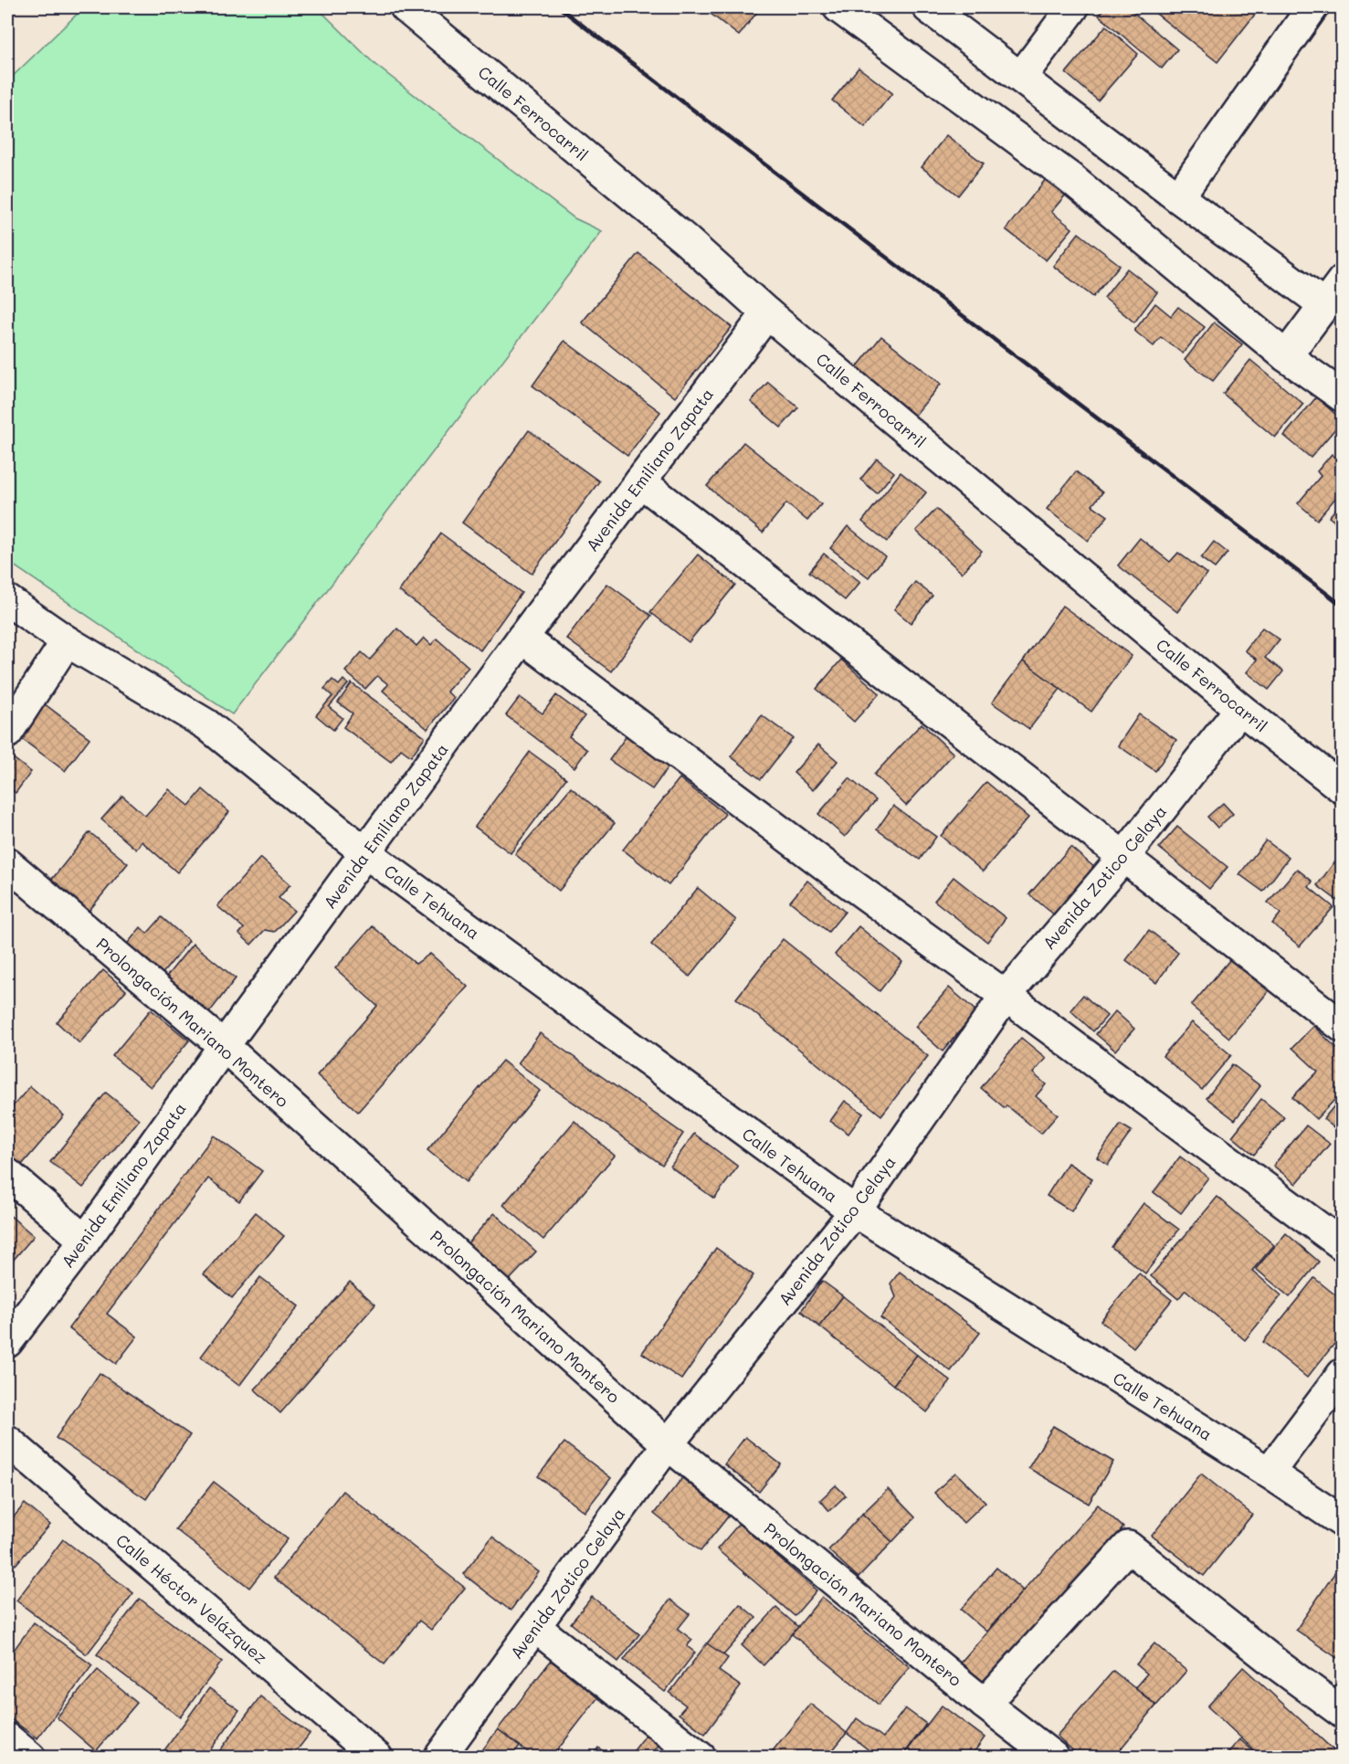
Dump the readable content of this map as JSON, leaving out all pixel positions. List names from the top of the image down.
{
  "streets": {
    "street": [
      "Calle Ferrocarril",
      "Avenida Emiliano Zapata",
      "Avenida Zotico Celaya",
      "Calle Tehuana",
      "Prolongación Mariano Montero",
      "Calle Héctor Velázquez"
    ]
  },
  "crossings": [
    ["Calle Ferrocarril", "Avenida Emiliano Zapata"],
    ["Calle Ferrocarril", "Avenida Zotico Celaya"],
    ["Avenida Emiliano Zapata", "Calle Tehuana"],
    ["Avenida Emiliano Zapata", "Prolongación Mariano Montero"],
    ["Avenida Zotico Celaya", "Calle Tehuana"],
    ["Avenida Zotico Celaya", "Prolongación Mariano Montero"]
  ]
}
